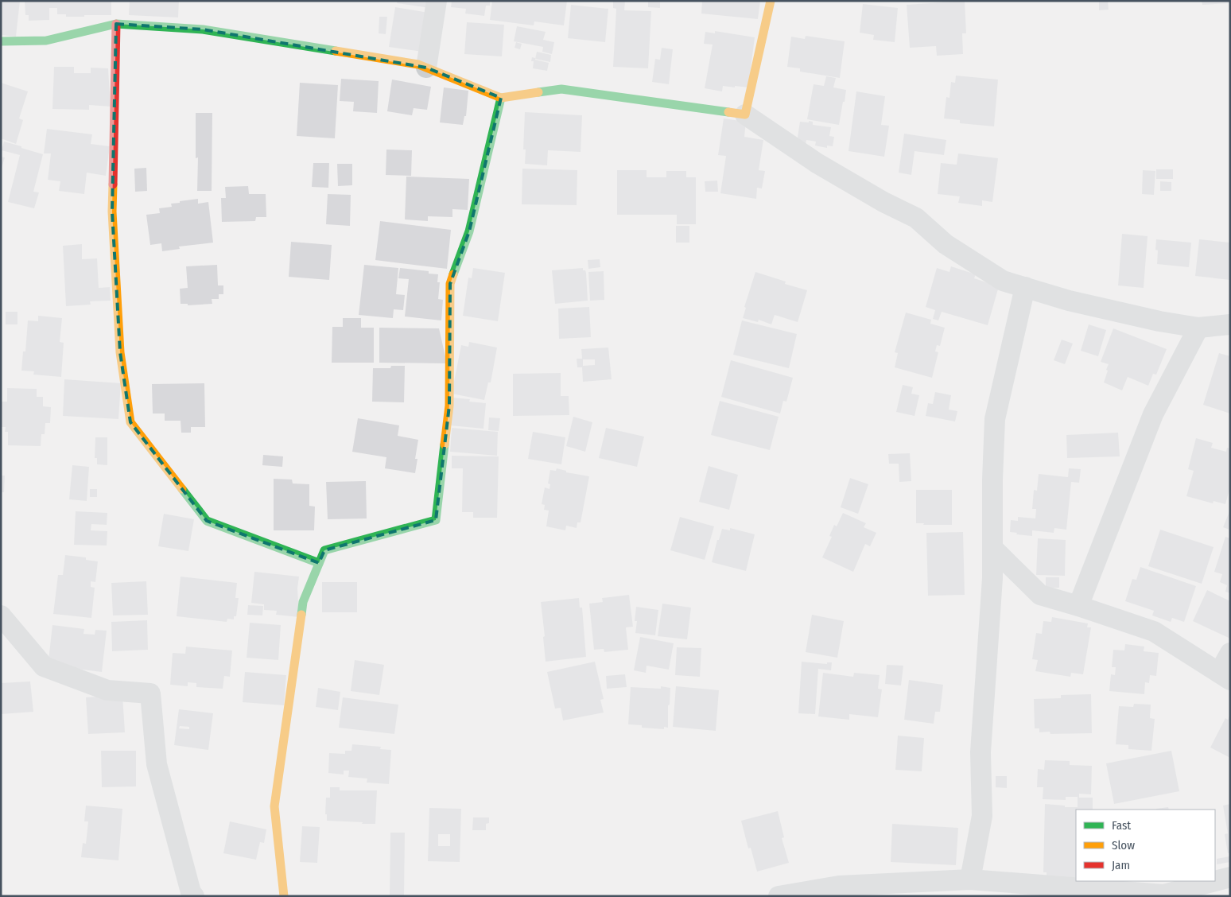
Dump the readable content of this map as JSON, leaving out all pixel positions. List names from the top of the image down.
{
  "legend": ["Fast", "Slow", "Jam"]
}
